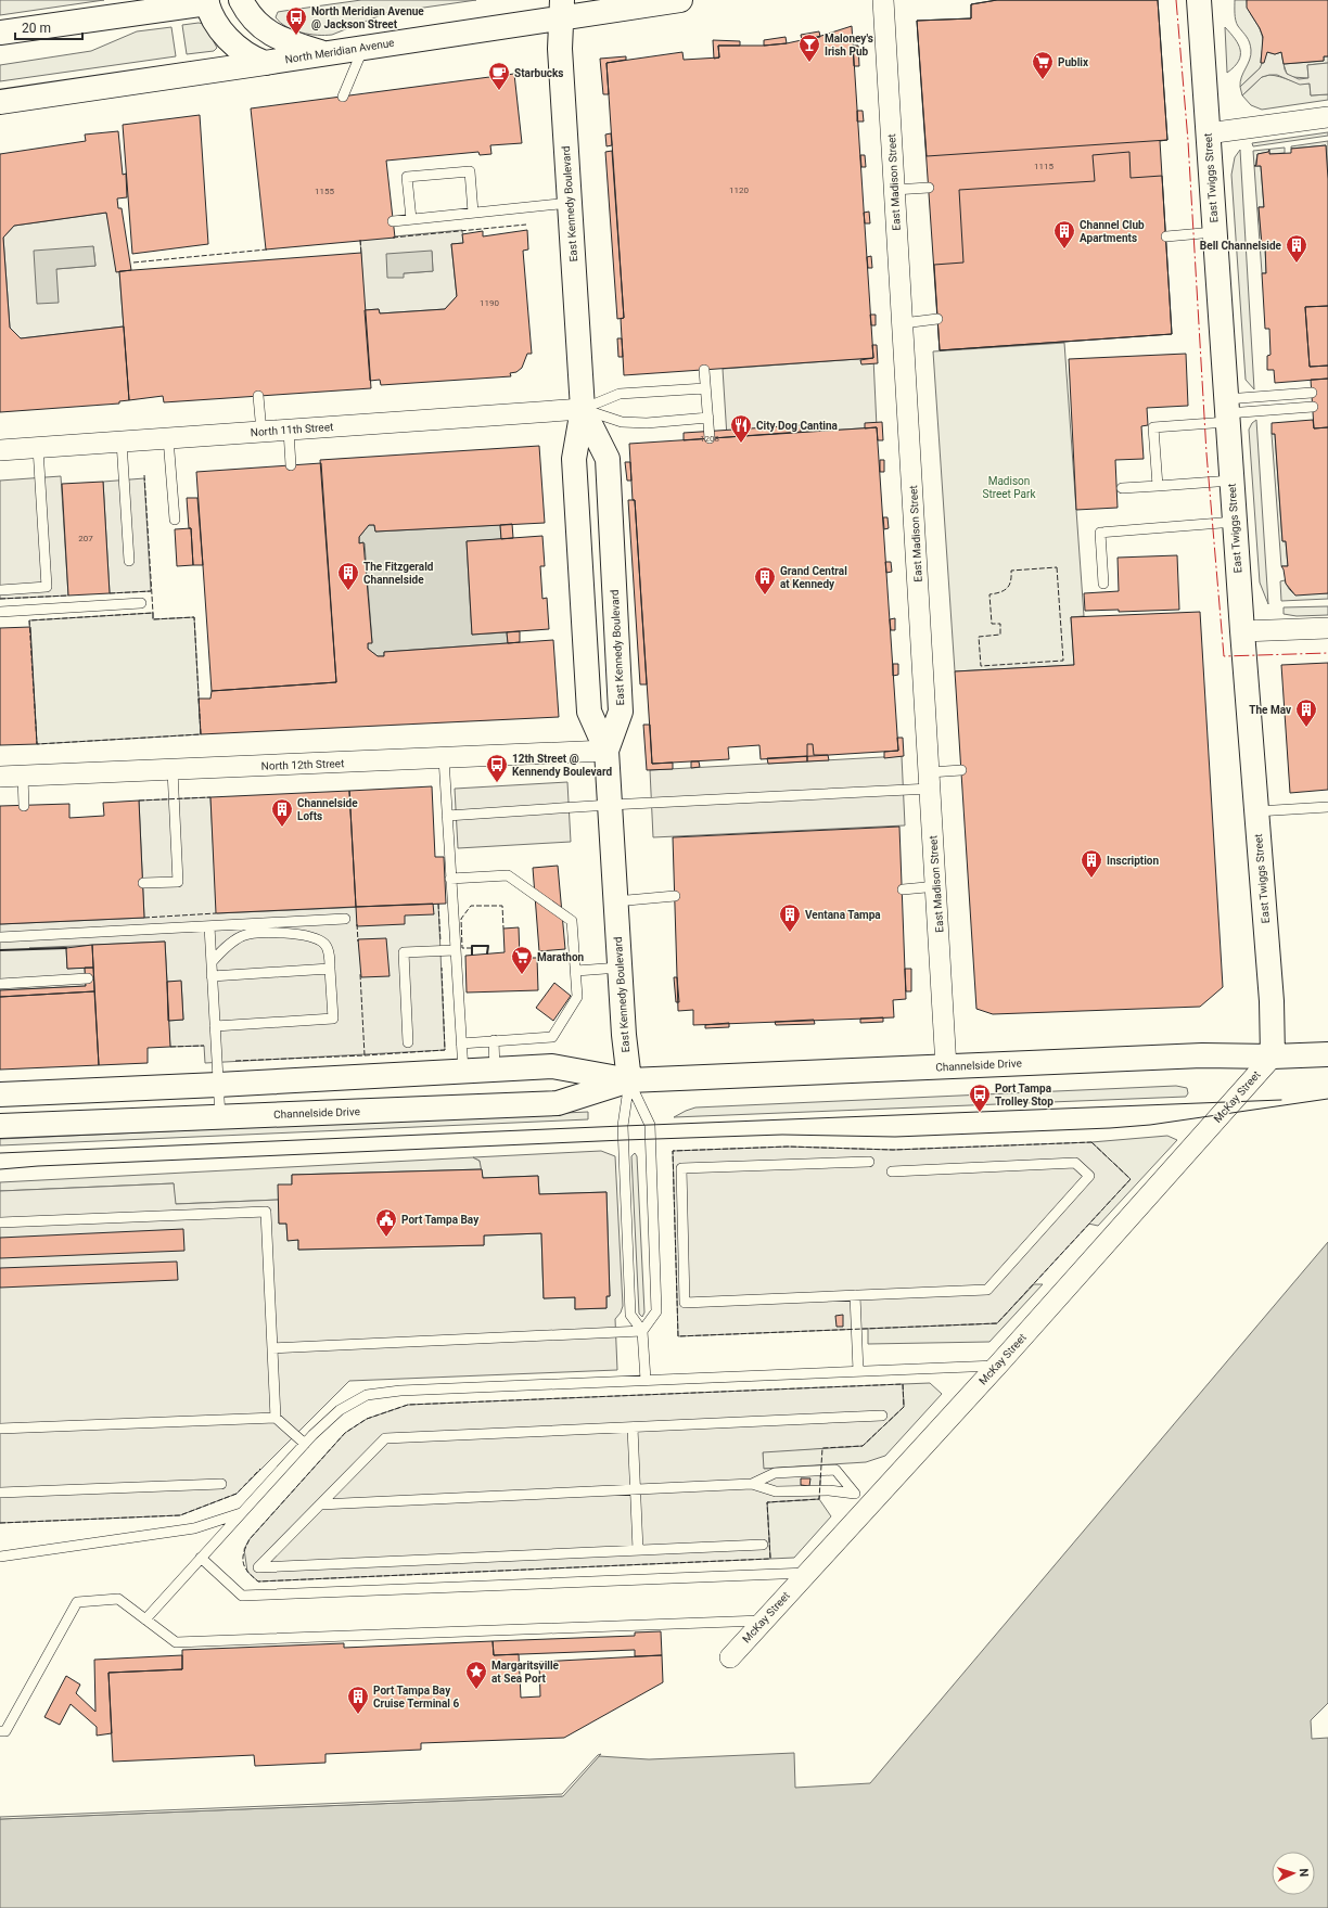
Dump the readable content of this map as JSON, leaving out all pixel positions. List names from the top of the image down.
{
  "streets": {
    "main road": [
      "North Meridian Avenue",
      "East Twiggs Street",
      "East Kennedy Boulevard",
      "Channelside Drive"
    ],
    "street": [
      "East Madison Street",
      "North 11th Street",
      "North 12th Street",
      "McKay Street"
    ]
  },
  "crossings": [
    ["North Meridian Avenue", "East Kennedy Boulevard"],
    ["East Twiggs Street", "Channelside Drive"],
    ["East Twiggs Street", "McKay Street"],
    ["East Madison Street", "Channelside Drive"],
    ["East Kennedy Boulevard", "North 11th Street"],
    ["East Kennedy Boulevard", "North 12th Street"],
    ["East Kennedy Boulevard", "Channelside Drive"],
    ["Channelside Drive", "McKay Street"]
  ],
  "parks": ["Madison Street Park"],
  "places": {
    "bus stop": ["North Meridian Avenue @ Jackson Street", "12th Street @ Kennendy Boulevard", "Port Tampa Trolley Stop"],
    "bar": ["Maloney's Irish Pub"],
    "supermarket": ["Publix", "Marathon"],
    "cafe": ["Starbucks"],
    "building": [
      "Channel Club Apartments",
      "Bell Channelside",
      "The Fitzgerald Channelside",
      "Grand Central at Kennedy",
      "The Mav",
      "Channelside Lofts",
      "Inscription",
      "Ventana Tampa",
      "Port Tampa Bay Cruise Terminal 6"
    ],
    "restaurant": ["City Dog Cantina"],
    "public building": ["Port Tampa Bay"],
    "place": ["Margaritsville at Sea Port"]
  },
  "house_numbers": [
    "1115",
    "1120",
    "1155",
    "1190",
    "1208",
    "207"
  ],
  "scale_bar": "20 m",
  "north": "right"
}
